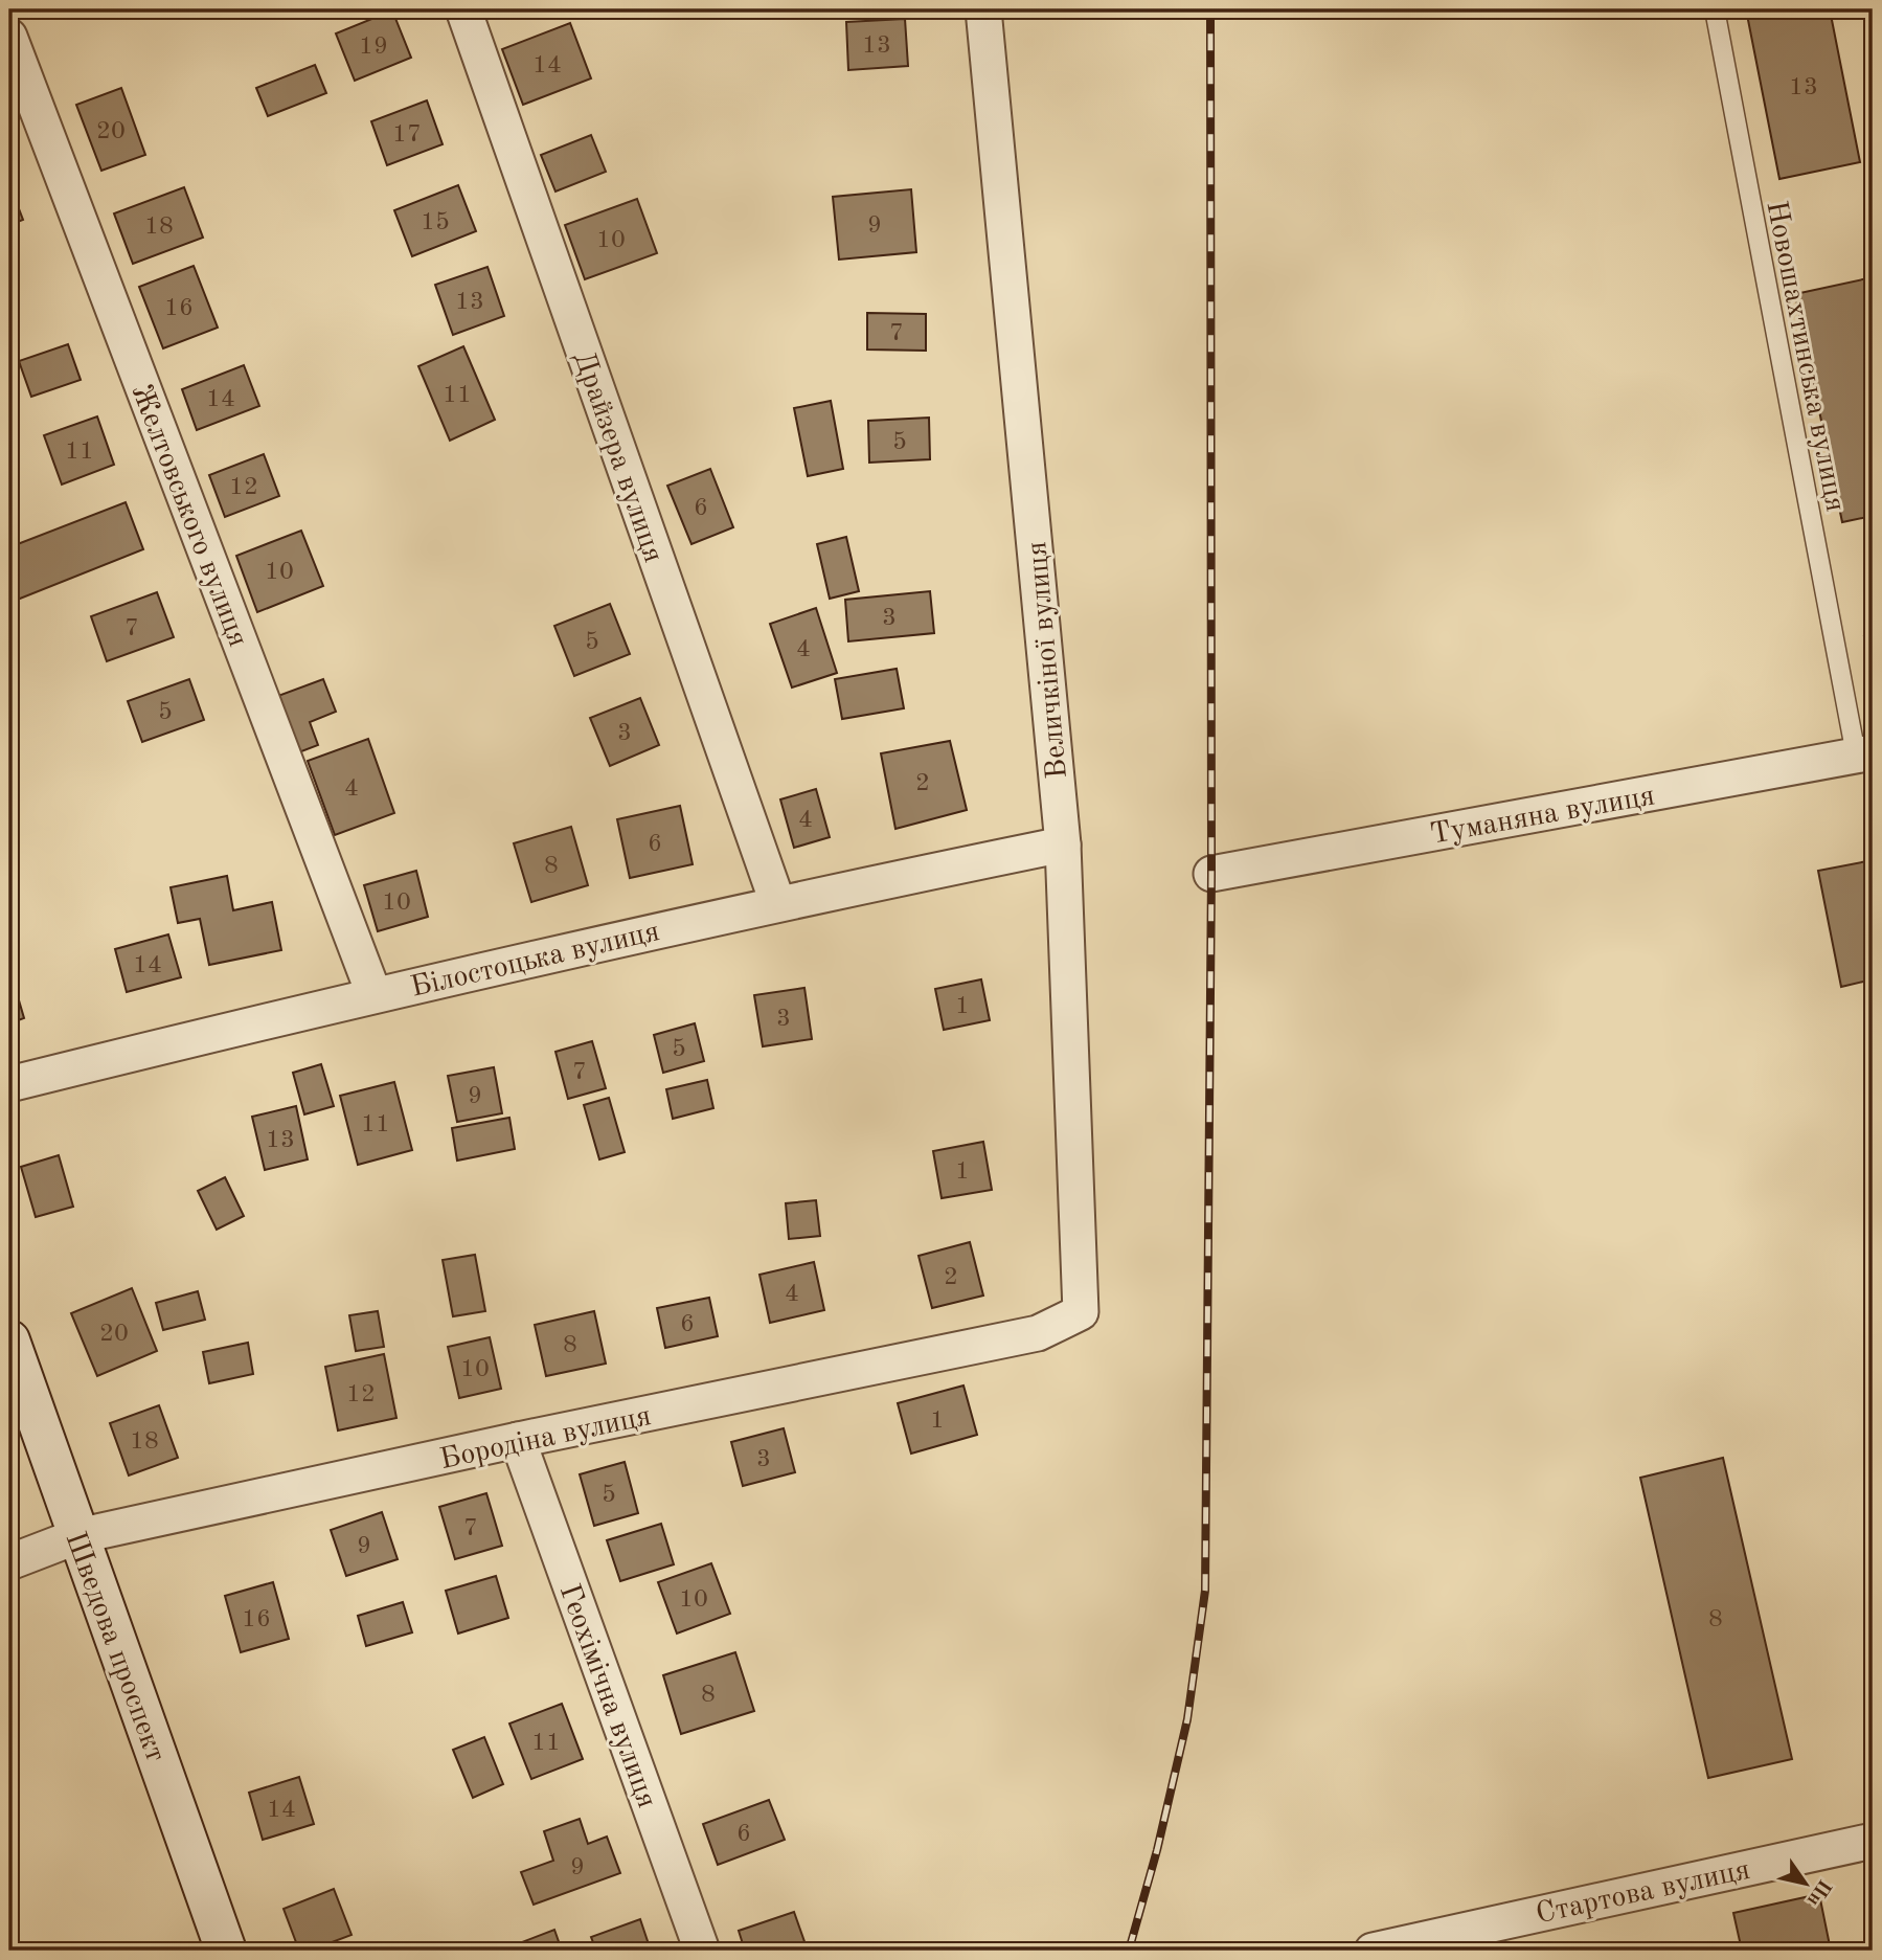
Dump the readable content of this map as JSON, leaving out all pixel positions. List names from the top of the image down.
{
  "streets": {
    "street": [
      "Драйзера вулиця",
      "Желтовського вулиця",
      "Величкіної вулиця",
      "Туманяна вулиця",
      "Білостоцька вулиця",
      "Бородіна вулиця",
      "Шведова проспект",
      "Геохімічна вулиця",
      "Стартова вулиця"
    ],
    "lane": ["Новошахтинська вулиця"]
  },
  "crossings": [
    ["Новошахтинська вулиця", "Туманяна вулиця"],
    ["Драйзера вулиця", "Білостоцька вулиця"],
    ["Желтовського вулиця", "Білостоцька вулиця"],
    ["Величкіної вулиця", "Білостоцька вулиця"],
    ["Величкіної вулиця", "Бородіна вулиця"],
    ["Бородіна вулиця", "Шведова проспект"],
    ["Бородіна вулиця", "Геохімічна вулиця"]
  ],
  "house_numbers": [
    "13",
    "19",
    "14",
    "13",
    "20",
    "17",
    "15",
    "9",
    "18",
    "10",
    "13",
    "16",
    "7",
    "11",
    "14",
    "5",
    "11",
    "12",
    "6",
    "10",
    "3",
    "7",
    "5",
    "4",
    "5",
    "3",
    "2",
    "4",
    "4",
    "6",
    "8",
    "10",
    "14",
    "1",
    "3",
    "5",
    "7",
    "9",
    "11",
    "13",
    "1",
    "2",
    "4",
    "6",
    "20",
    "8",
    "10",
    "12",
    "1",
    "18",
    "3",
    "5",
    "7",
    "9",
    "10",
    "16",
    "8",
    "8",
    "11",
    "14",
    "6",
    "9"
  ],
  "north": "bottom right"
}
